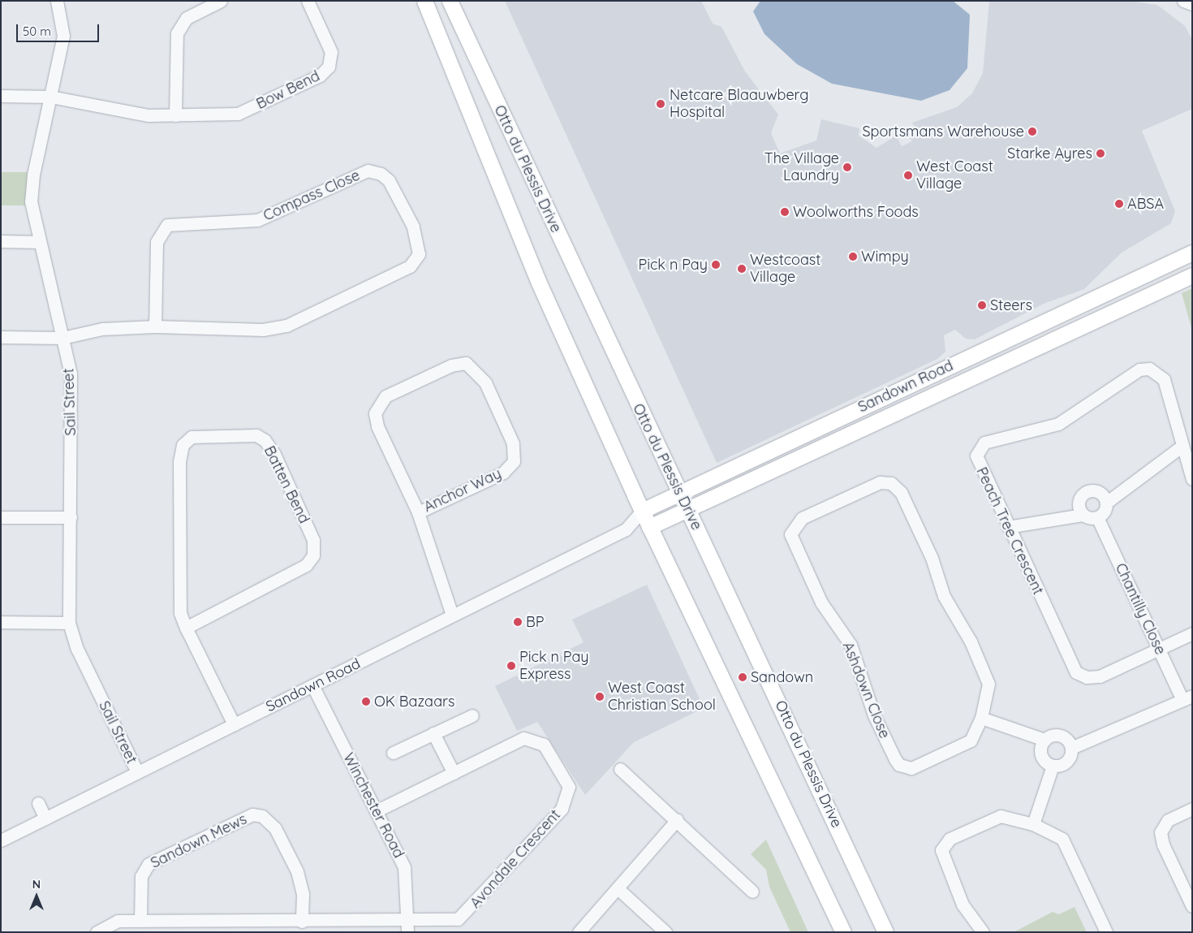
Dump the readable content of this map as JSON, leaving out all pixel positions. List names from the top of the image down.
{
  "streets": {
    "main road": ["Otto du Plessis Drive", "Sandown Road"],
    "street": [
      "Bow Bend",
      "Compass Close",
      "Sail Street",
      "Batten Bend",
      "Anchor Way",
      "Peach Tree Crescent",
      "Chantilly Close",
      "Ashdown Close",
      "Winchester Road",
      "Sandown Mews",
      "Avondale Crescent"
    ]
  },
  "crossings": [
    ["Bow Bend", "Sail Street"],
    ["Otto du Plessis Drive", "Sandown Road"],
    ["Compass Close", "Sail Street"],
    ["Sandown Road", "Sail Street"],
    ["Sandown Road", "Batten Bend"],
    ["Sandown Road", "Anchor Way"],
    ["Sandown Road", "Winchester Road"],
    ["Peach Tree Crescent", "Chantilly Close"],
    ["Winchester Road", "Avondale Crescent"],
    ["Sandown Mews", "Avondale Crescent"]
  ],
  "places": [
    "Netcare Blaauwberg Hospital",
    "Sportsmans Warehouse",
    "Starke Ayres",
    "The Village Laundry",
    "West Coast Village",
    "ABSA",
    "Woolworths Foods",
    "Wimpy",
    "Pick n Pay",
    "Westcoast Village",
    "Steers",
    "BP",
    "Pick n Pay Express",
    "Sandown",
    "West Coast Christian School",
    "OK Bazaars"
  ],
  "scale_bar": "50 m",
  "north": "top"
}
